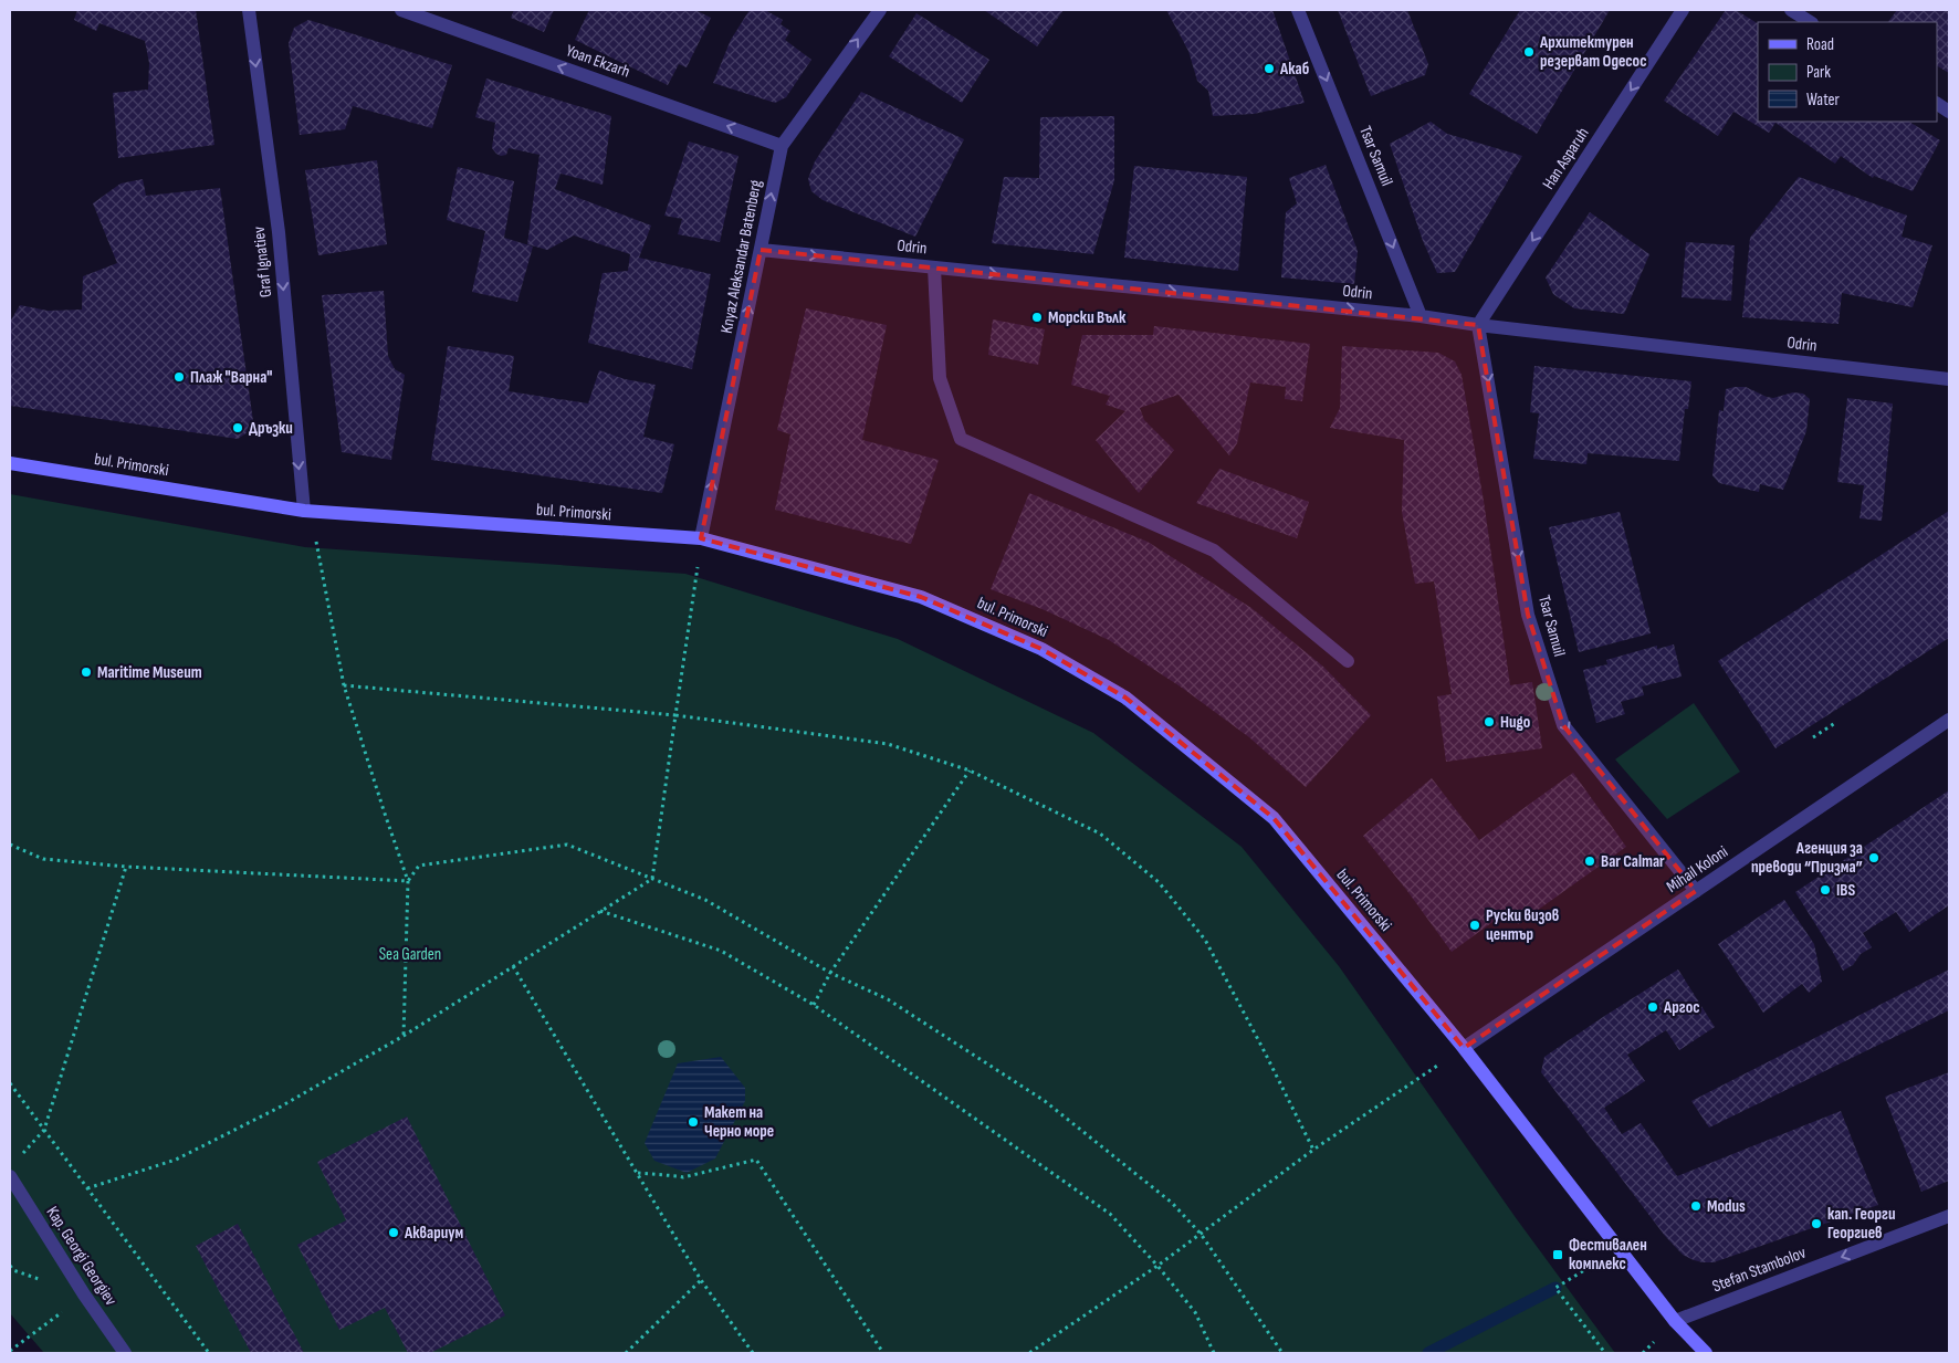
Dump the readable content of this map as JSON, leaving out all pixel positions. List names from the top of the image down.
{
  "streets": {
    "main road": ["bul. Primorski"],
    "street": [
      "Yoan Ekzarh",
      "Tsar Samuil",
      "Han Asparuh",
      "Odrin",
      "Knyaz Aleksandar Batenberg",
      "Graf Ignatiev",
      "Mihail Koloni",
      "Kap. Georgi Georgiev",
      "Stefan Stambolov"
    ]
  },
  "crossings": [
    ["Yoan Ekzarh", "Knyaz Aleksandar Batenberg"],
    ["Tsar Samuil", "Han Asparuh"],
    ["Tsar Samuil", "Odrin"],
    ["Tsar Samuil", "Mihail Koloni"],
    ["Han Asparuh", "Odrin"],
    ["Odrin", "Knyaz Aleksandar Batenberg"],
    ["Knyaz Aleksandar Batenberg", "bul. Primorski"],
    ["Graf Ignatiev", "bul. Primorski"],
    ["bul. Primorski", "Mihail Koloni"],
    ["bul. Primorski", "Stefan Stambolov"]
  ],
  "one_way": [
    "Yoan Ekzarh",
    "Tsar Samuil",
    "Han Asparuh",
    "Odrin",
    "Knyaz Aleksandar Batenberg",
    "Graf Ignatiev",
    "Stefan Stambolov"
  ],
  "parks": ["Sea Garden"],
  "places": {
    "other": [
      "Архитектурен резерват Одесос",
      "Акаб",
      "Морски Вълк",
      "Плаж \"Варна\"",
      "Дръзки",
      "Maritime Museum",
      "Hugo",
      "Агенция за преводи “Призма”",
      "Bar Calmar",
      "IBS",
      "Руски визов център",
      "Аргос",
      "Макет на Черно море",
      "Modus",
      "кап. Георги Георгиев",
      "Аквариум"
    ],
    "transit": ["Фестивален комплекс"]
  },
  "legend": ["Road", "Park", "Water"]
}
